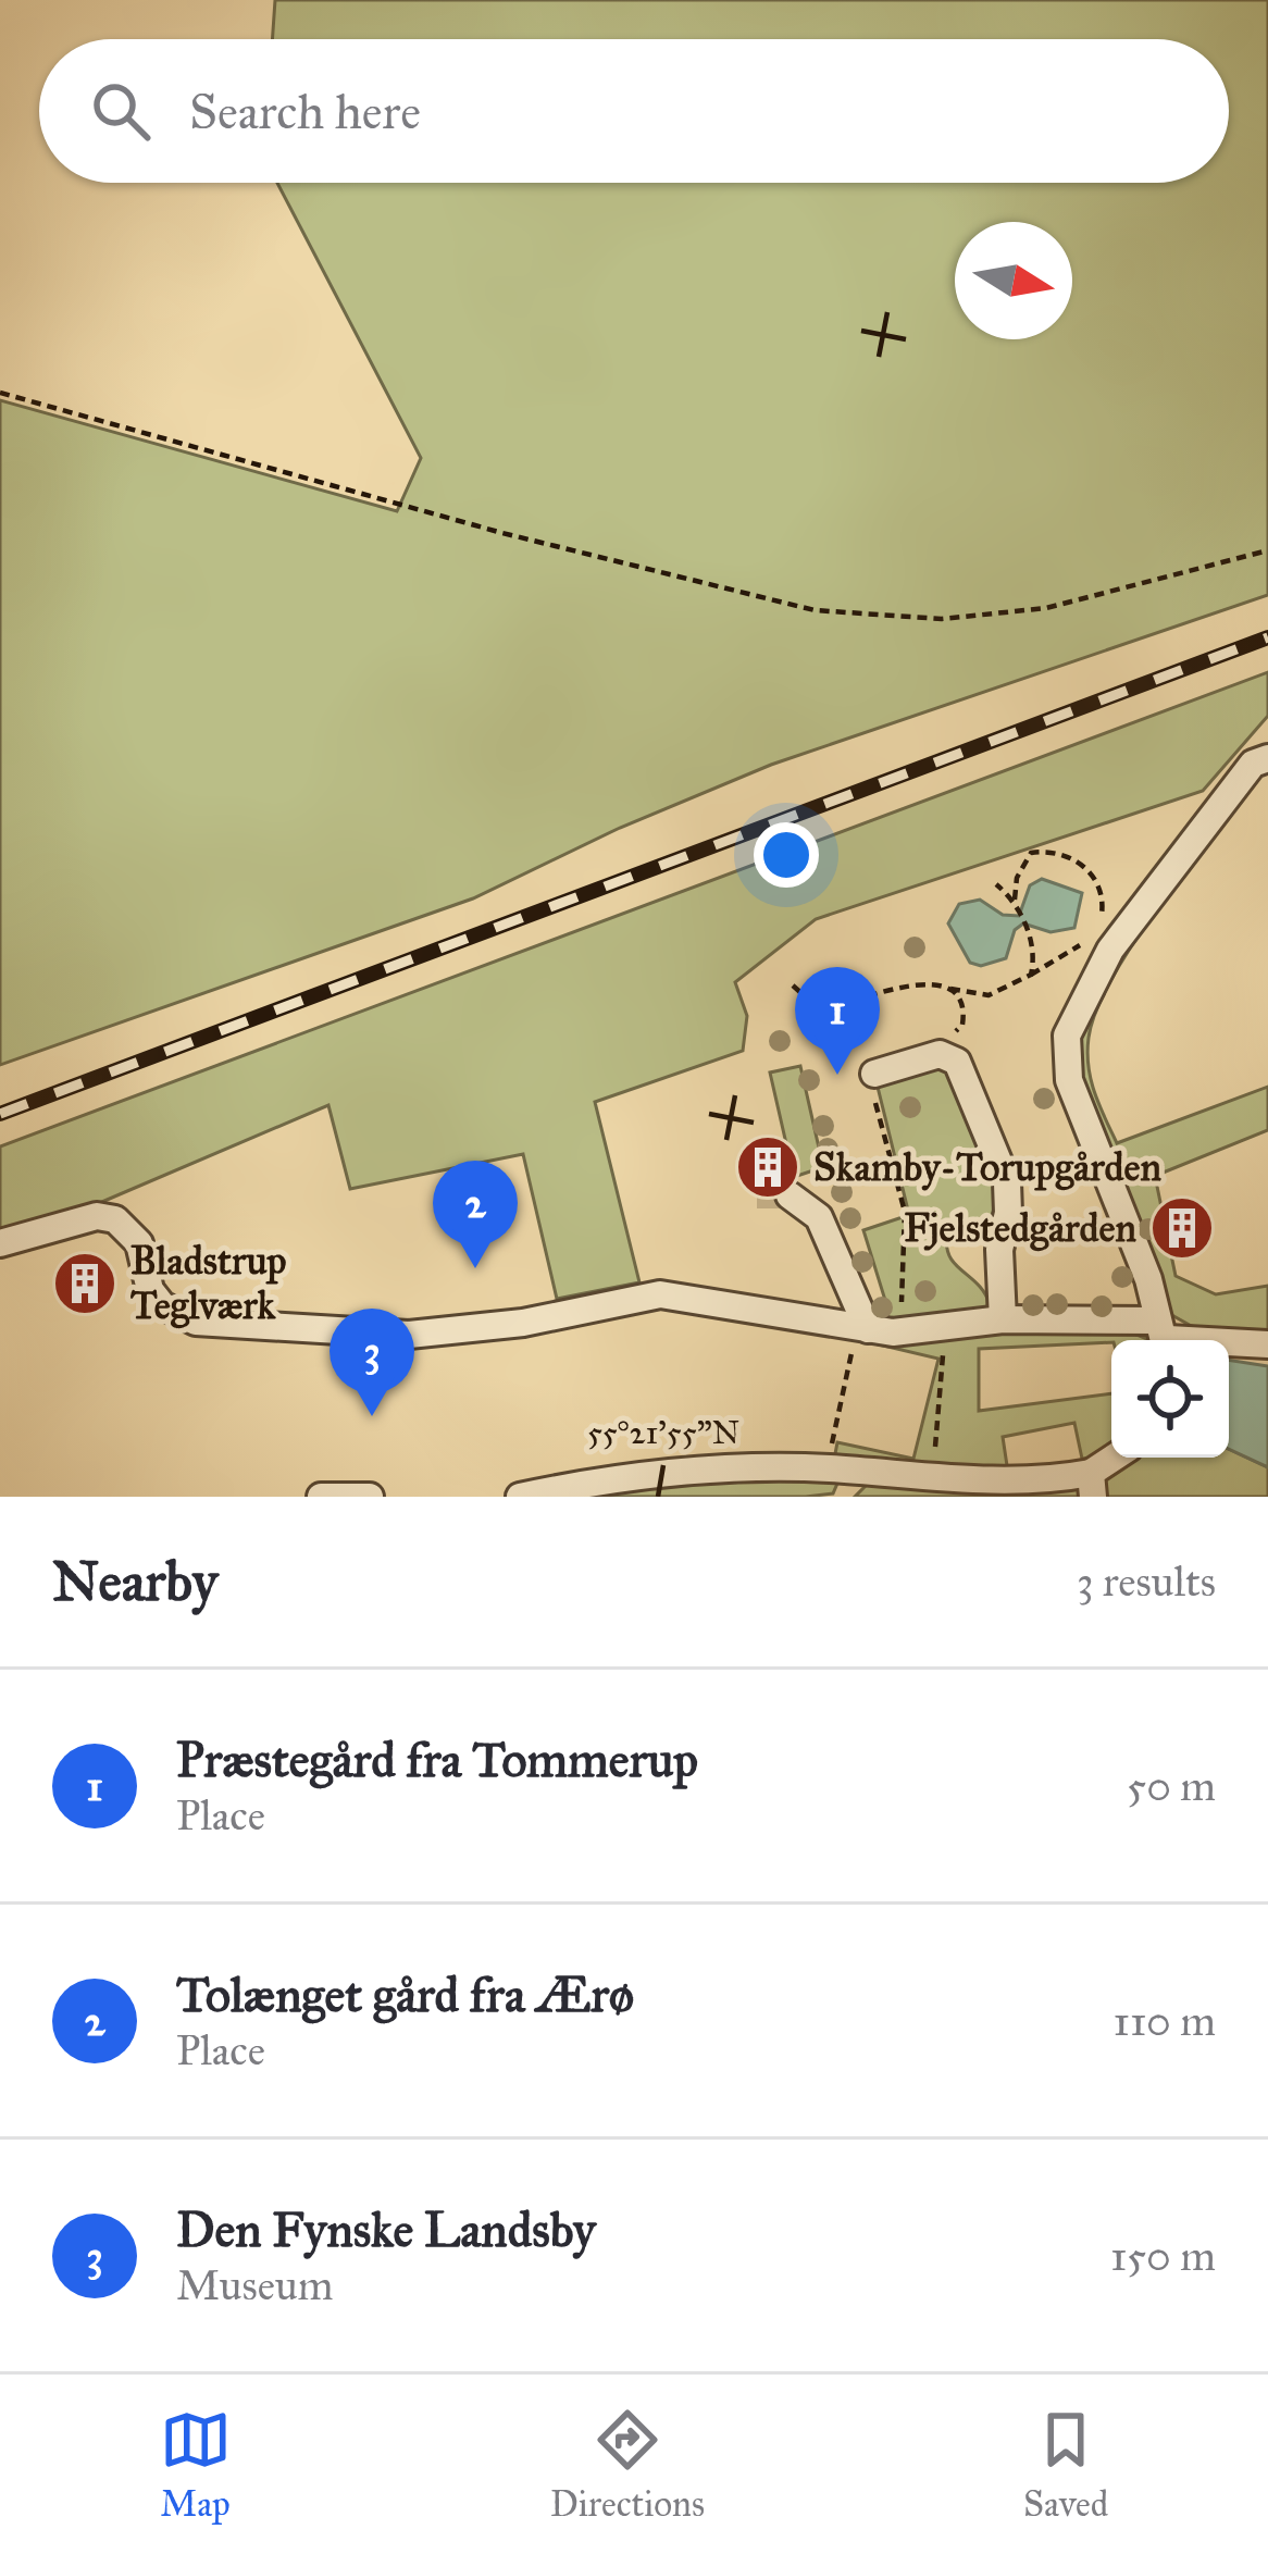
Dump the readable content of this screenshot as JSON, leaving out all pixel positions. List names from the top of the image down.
{
  "places": {
    "building": ["Skamby-Torupgården", "Fjelstedgården", "Bladstrup Teglværk"]
  },
  "north": "right",
  "page": {
    "search": "Search here",
    "pins": ["1", "2", "3"],
    "heading": ["Nearby", "3 results"],
    "list": [
      {
        "mark": "1",
        "name": "Præstegård fra Tommerup",
        "note": "Place",
        "value": "50 m"
      },
      {
        "mark": "2",
        "name": "Tolænget gård fra Ærø",
        "note": "Place",
        "value": "110 m"
      },
      {
        "mark": "3",
        "name": "Den Fynske Landsby",
        "note": "Museum",
        "value": "150 m"
      }
    ],
    "nav": ["Map", "Directions", "Saved"]
  },
  "coordinates": ["55°21'55\"N"]
}
